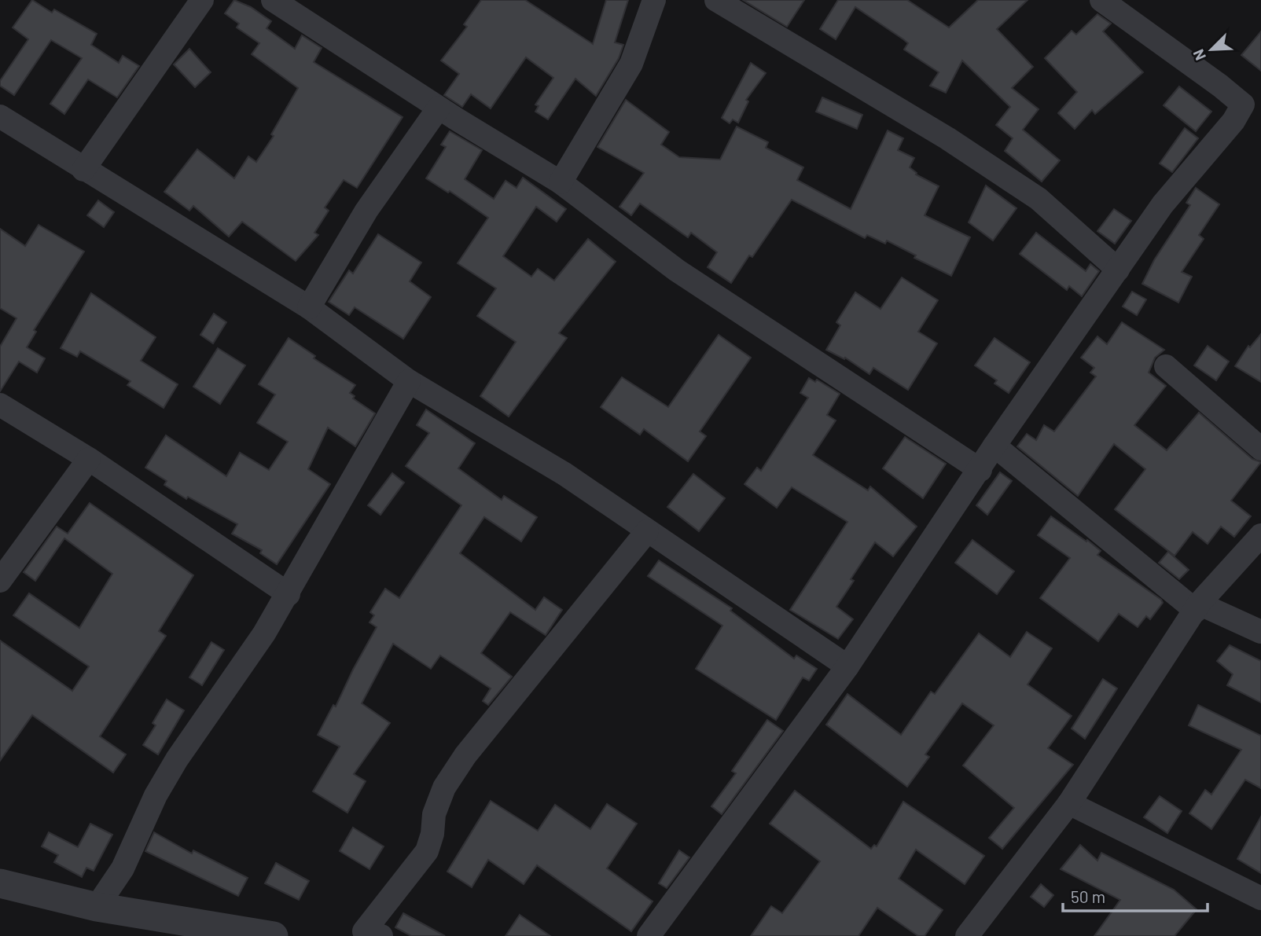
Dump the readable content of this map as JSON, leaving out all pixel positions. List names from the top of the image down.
{
  "scale_bar": "50 m",
  "north": "bottom left"
}
